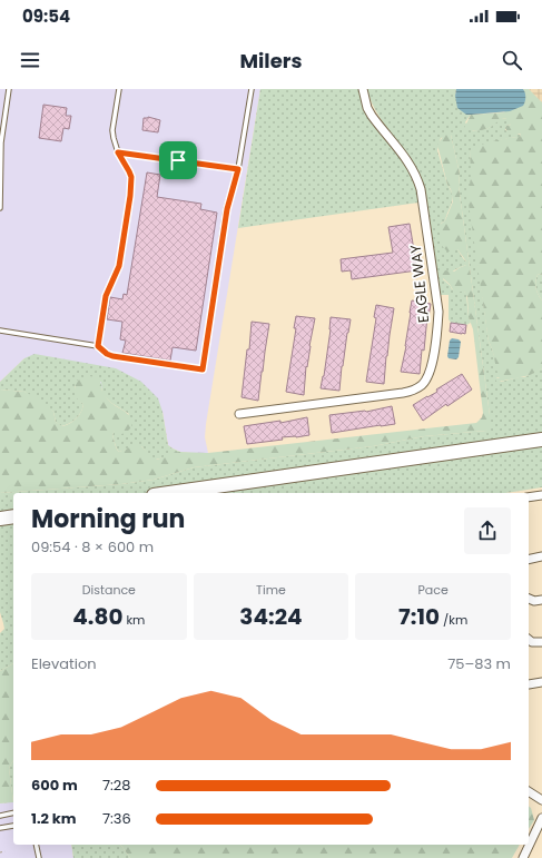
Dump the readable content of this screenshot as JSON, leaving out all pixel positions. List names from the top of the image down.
{
  "streets": {
    "street": ["EAGLE WAY"]
  },
  "page": {
    "status": "09:54",
    "header": "Milers",
    "heading": ["Morning run", "09:54 · 8 × 600 m"],
    "stats": [
      ["Distance", "4.80 km"],
      ["Time", "34:24"],
      ["Pace", "7:10 /km"]
    ],
    "chart": ["Elevation", "75–83 m"],
    "list": [
      {
        "name": "600 m",
        "note": "7:28"
      },
      {
        "name": "1.2 km",
        "note": "7:36"
      }
    ]
  }
}
